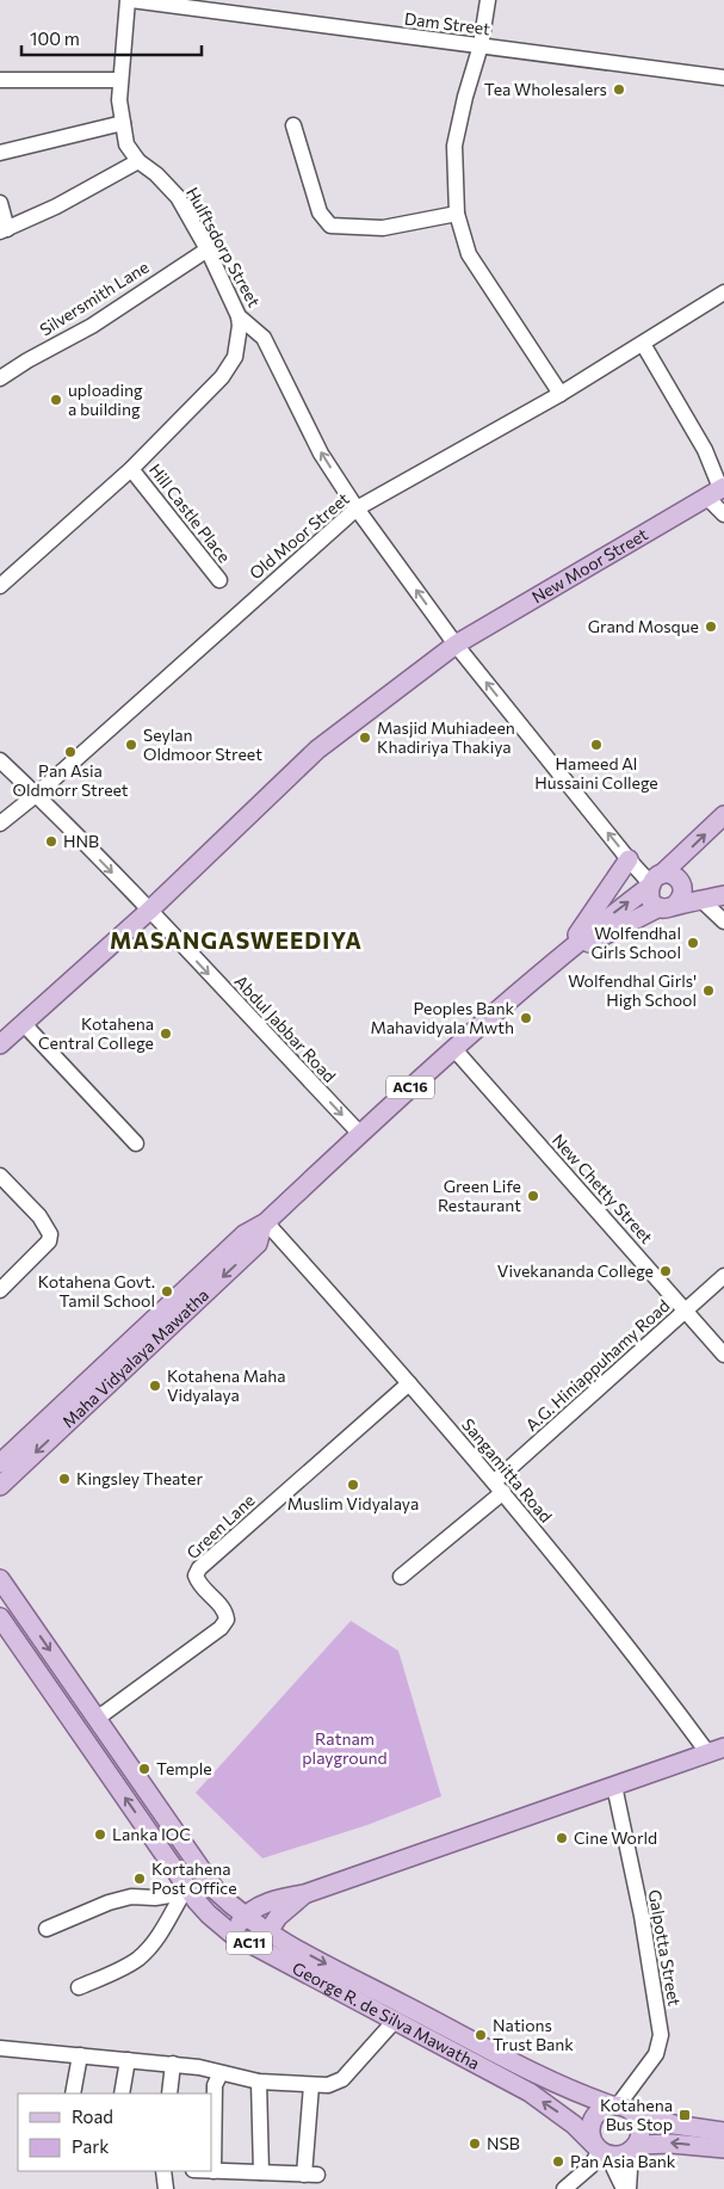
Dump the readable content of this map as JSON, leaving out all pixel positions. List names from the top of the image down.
{
  "streets": {
    "main road": [
      "New Moor Street",
      "AC16",
      "Maha Vidyalaya Mawatha",
      "AC11",
      "George R. de Silva Mawatha"
    ],
    "street": [
      "Dam Street",
      "Hulftsdorp Street",
      "Silversmith Lane",
      "Hill Castle Place",
      "Old Moor Street",
      "Abdul Jabbar Road",
      "New Chetty Street",
      "A.G. Hiniappuhamy Road",
      "Sangamitta Road",
      "Green Lane",
      "Galpotta Street"
    ]
  },
  "crossings": [
    ["Dam Street", "Hulftsdorp Street"],
    ["Hulftsdorp Street", "Silversmith Lane"],
    ["Hulftsdorp Street", "Old Moor Street"],
    ["Hulftsdorp Street", "New Moor Street"],
    ["Hulftsdorp Street", "Maha Vidyalaya Mawatha"],
    ["Old Moor Street", "Abdul Jabbar Road"],
    ["New Moor Street", "Abdul Jabbar Road"],
    ["Abdul Jabbar Road", "Maha Vidyalaya Mawatha"],
    ["New Chetty Street", "Maha Vidyalaya Mawatha"],
    ["New Chetty Street", "A.G. Hiniappuhamy Road"],
    ["Maha Vidyalaya Mawatha", "Sangamitta Road"],
    ["A.G. Hiniappuhamy Road", "Sangamitta Road"],
    ["Sangamitta Road", "Green Lane"],
    ["Green Lane", "George R. de Silva Mawatha"],
    ["Galpotta Street", "George R. de Silva Mawatha"]
  ],
  "one_way": ["Hulftsdorp Street", "Abdul Jabbar Road"],
  "districts": ["MASANGASWEEDIYA"],
  "parks": ["Ratnam playground"],
  "places": {
    "other": [
      "Tea Wholesalers",
      "uploading a building",
      "Grand Mosque",
      "Masjid Muhiadeen Khadiriya Thakiya",
      "Seylan Oldmoor Street",
      "Hameed Al Hussaini College",
      "Pan Asia Oldmorr Street",
      "HNB",
      "Wolfendhal Girls School",
      "Wolfendhal Girls' High School",
      "Peoples Bank Mahavidyala Mwth",
      "Kotahena Central College",
      "Green Life Restaurant",
      "Vivekananda College",
      "Kotahena Govt. Tamil School",
      "Kotahena Maha Vidyalaya",
      "Kingsley Theater",
      "Muslim Vidyalaya",
      "Temple",
      "Lanka IOC",
      "Cine World",
      "Kortahena Post Office",
      "Nations Trust Bank",
      "NSB",
      "Pan Asia Bank"
    ],
    "transit": ["Kotahena Bus Stop"]
  },
  "legend": ["Road", "Park"],
  "scale_bar": "100 m"
}
